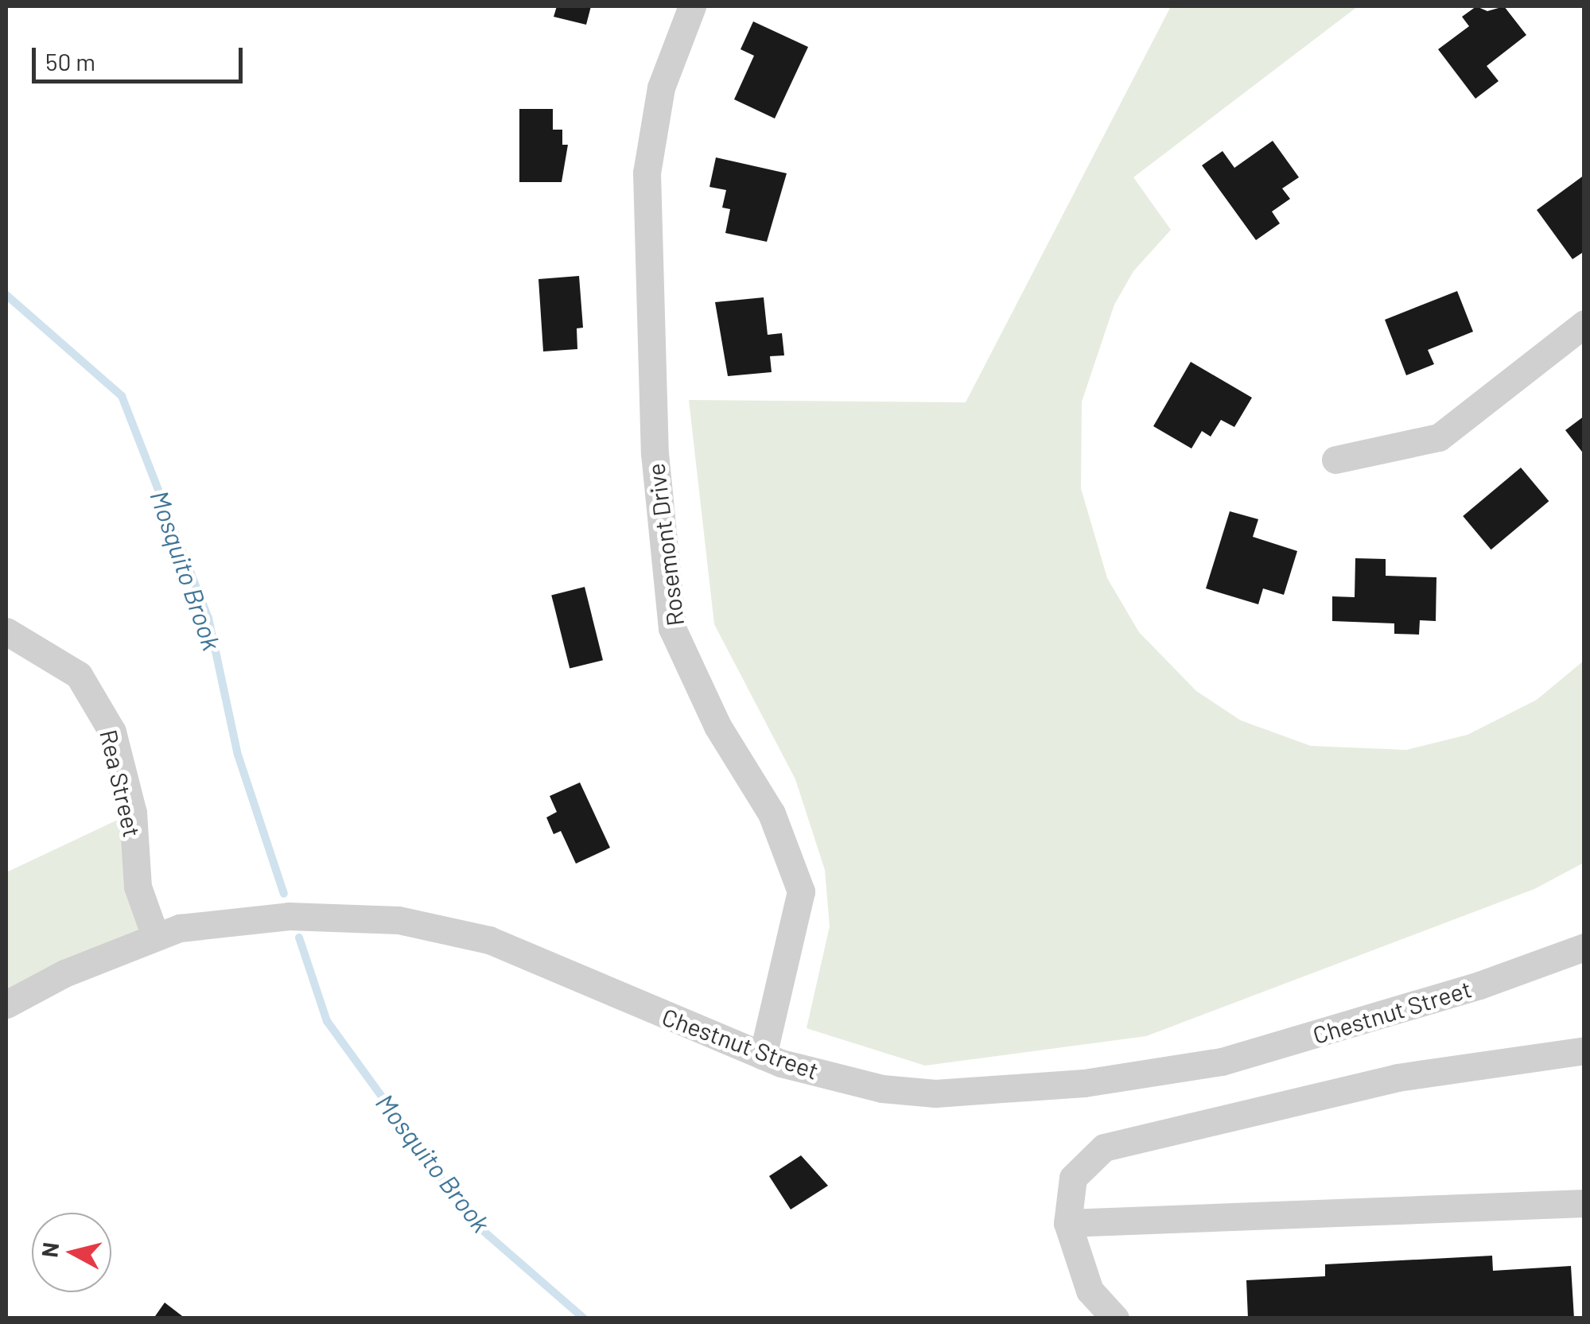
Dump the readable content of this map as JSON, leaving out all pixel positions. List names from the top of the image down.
{
  "streets": {
    "street": ["Rosemont Drive", "Rea Street", "Chestnut Street"]
  },
  "crossings": [
    ["Rosemont Drive", "Chestnut Street"],
    ["Rea Street", "Chestnut Street"]
  ],
  "water": ["Mosquito Brook"],
  "scale_bar": "50 m",
  "north": "left"
}
